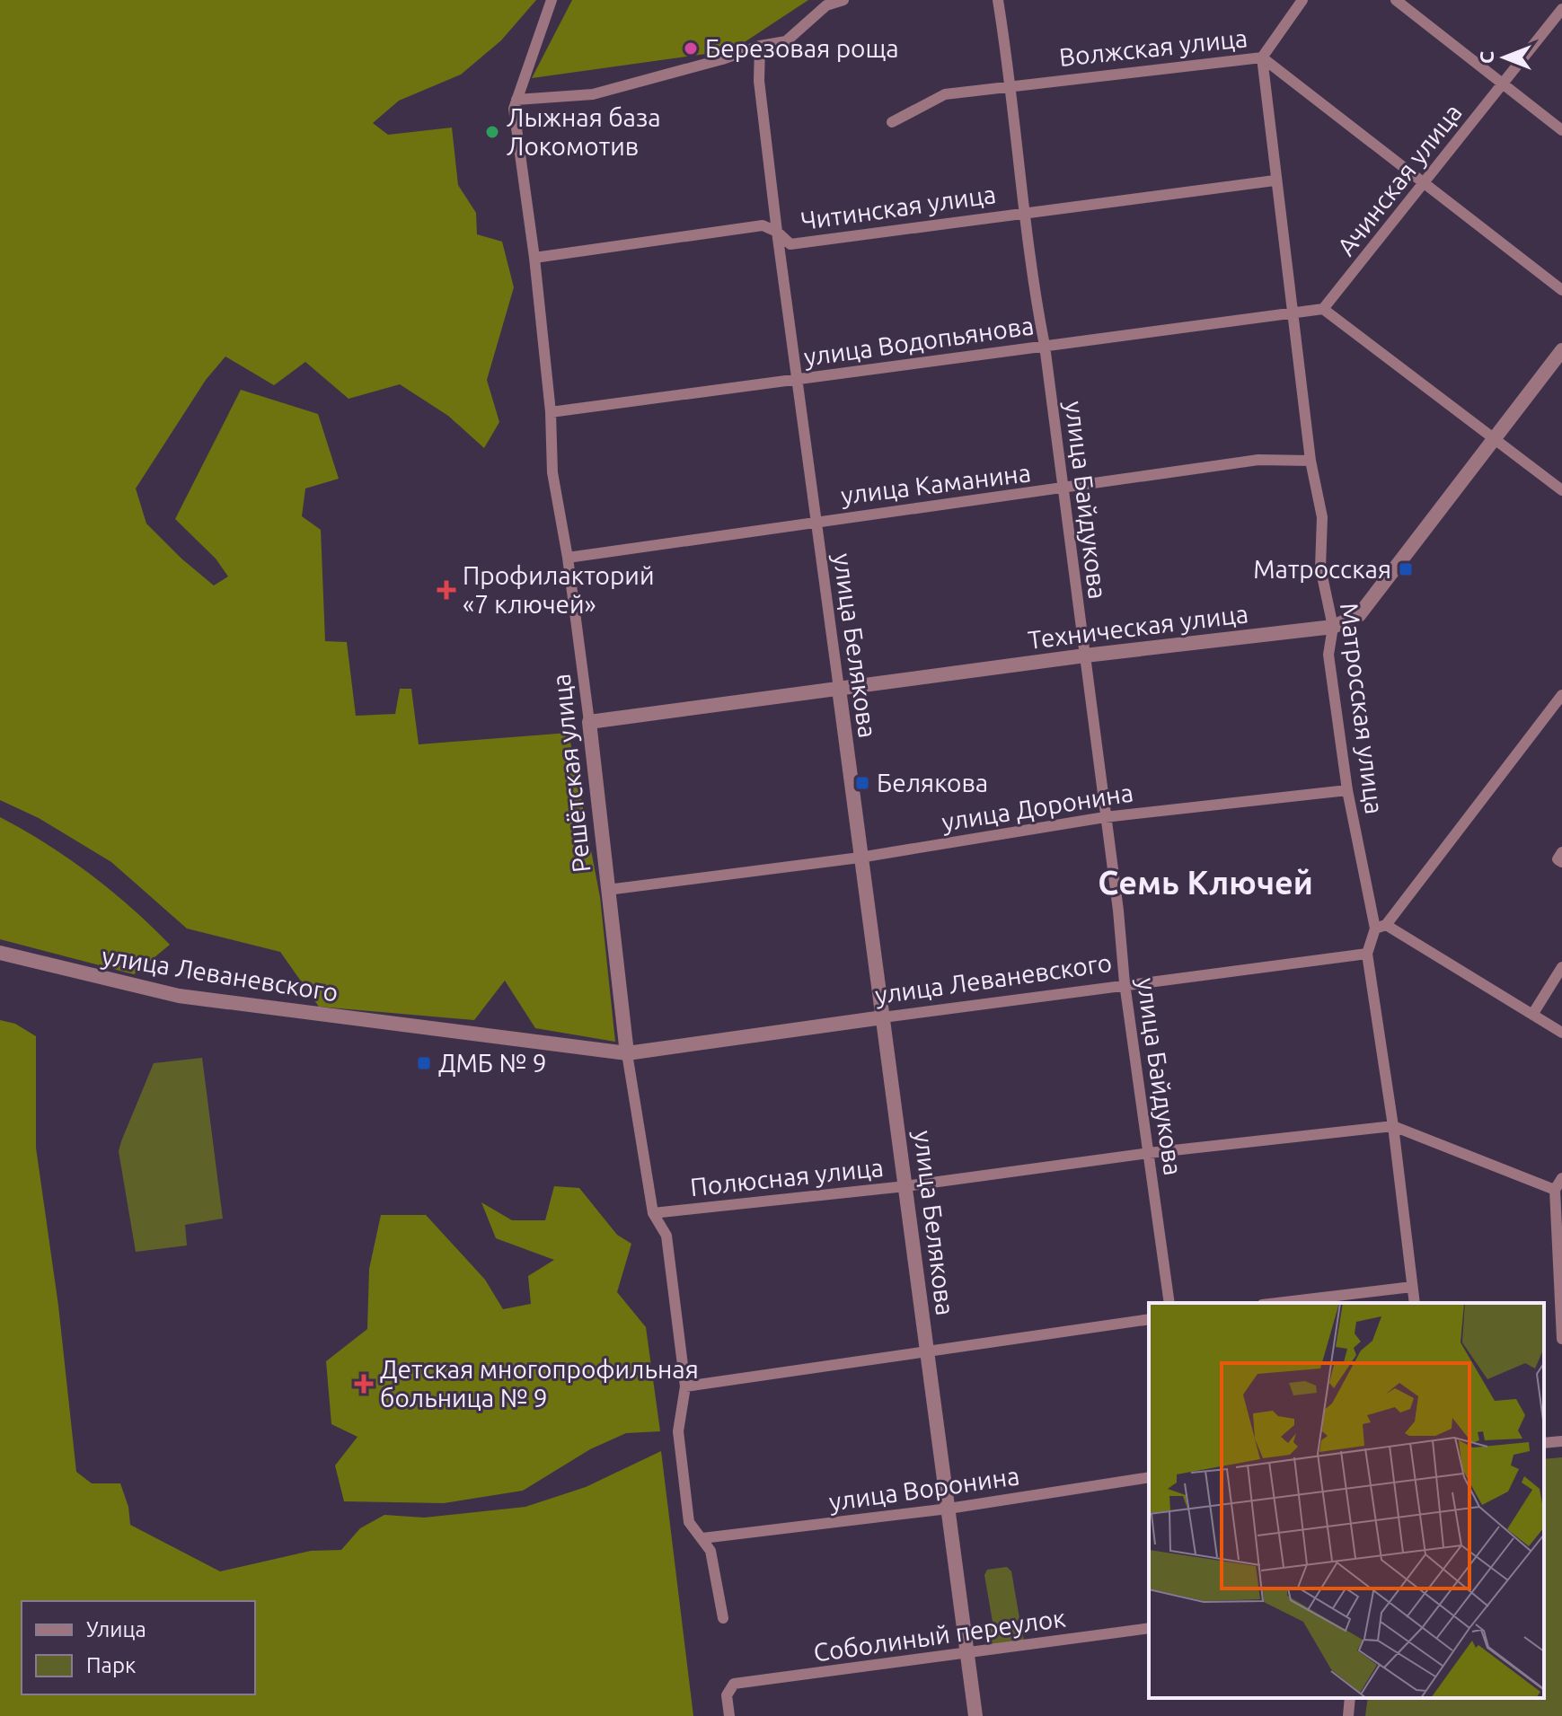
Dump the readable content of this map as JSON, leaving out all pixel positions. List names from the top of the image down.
{
  "streets": {
    "street": [
      "Волжская улица",
      "Ачинская улица",
      "Читинская улица",
      "улица Водопьянова",
      "улица Каманина",
      "улица Байдукова",
      "Техническая улица",
      "улица Белякова",
      "Матросская улица",
      "Решётская улица",
      "улица Доронина",
      "улица Леваневского",
      "Полюсная улица",
      "улица Воронина",
      "Соболиный переулок"
    ]
  },
  "crossings": [
    ["Волжская улица", "Ачинская улица"],
    ["Волжская улица", "улица Байдукова"],
    ["Волжская улица", "Матросская улица"],
    ["Ачинская улица", "улица Водопьянова"],
    ["Читинская улица", "улица Байдукова"],
    ["Читинская улица", "улица Белякова"],
    ["Читинская улица", "Матросская улица"],
    ["Читинская улица", "Решётская улица"],
    ["улица Водопьянова", "улица Байдукова"],
    ["улица Водопьянова", "улица Белякова"],
    ["улица Водопьянова", "Матросская улица"],
    ["улица Водопьянова", "Решётская улица"],
    ["улица Каманина", "улица Байдукова"],
    ["улица Каманина", "улица Белякова"],
    ["улица Каманина", "Матросская улица"],
    ["улица Каманина", "Решётская улица"],
    ["улица Байдукова", "Техническая улица"],
    ["улица Байдукова", "улица Доронина"],
    ["улица Байдукова", "улица Леваневского"],
    ["улица Байдукова", "Полюсная улица"],
    ["Техническая улица", "улица Белякова"],
    ["Техническая улица", "Матросская улица"],
    ["Техническая улица", "Решётская улица"],
    ["улица Белякова", "улица Доронина"],
    ["улица Белякова", "улица Леваневского"],
    ["улица Белякова", "Полюсная улица"],
    ["улица Белякова", "улица Воронина"],
    ["улица Белякова", "Соболиный переулок"],
    ["Матросская улица", "улица Доронина"],
    ["Матросская улица", "улица Леваневского"],
    ["Матросская улица", "Полюсная улица"],
    ["Решётская улица", "улица Доронина"],
    ["Решётская улица", "улица Леваневского"],
    ["Решётская улица", "Полюсная улица"],
    ["Решётская улица", "улица Воронина"]
  ],
  "districts": ["Семь Ключей"],
  "places": {
    "other": ["Березовая роща", "Лыжная база Локомотив"],
    "transit": ["Матросская", "Белякова", "ДМБ № 9"],
    "health": ["Профилакторий «7 ключей»", "Детская многопрофильная больница № 9"]
  },
  "legend": ["Улица", "Парк"],
  "north": "left"
}
